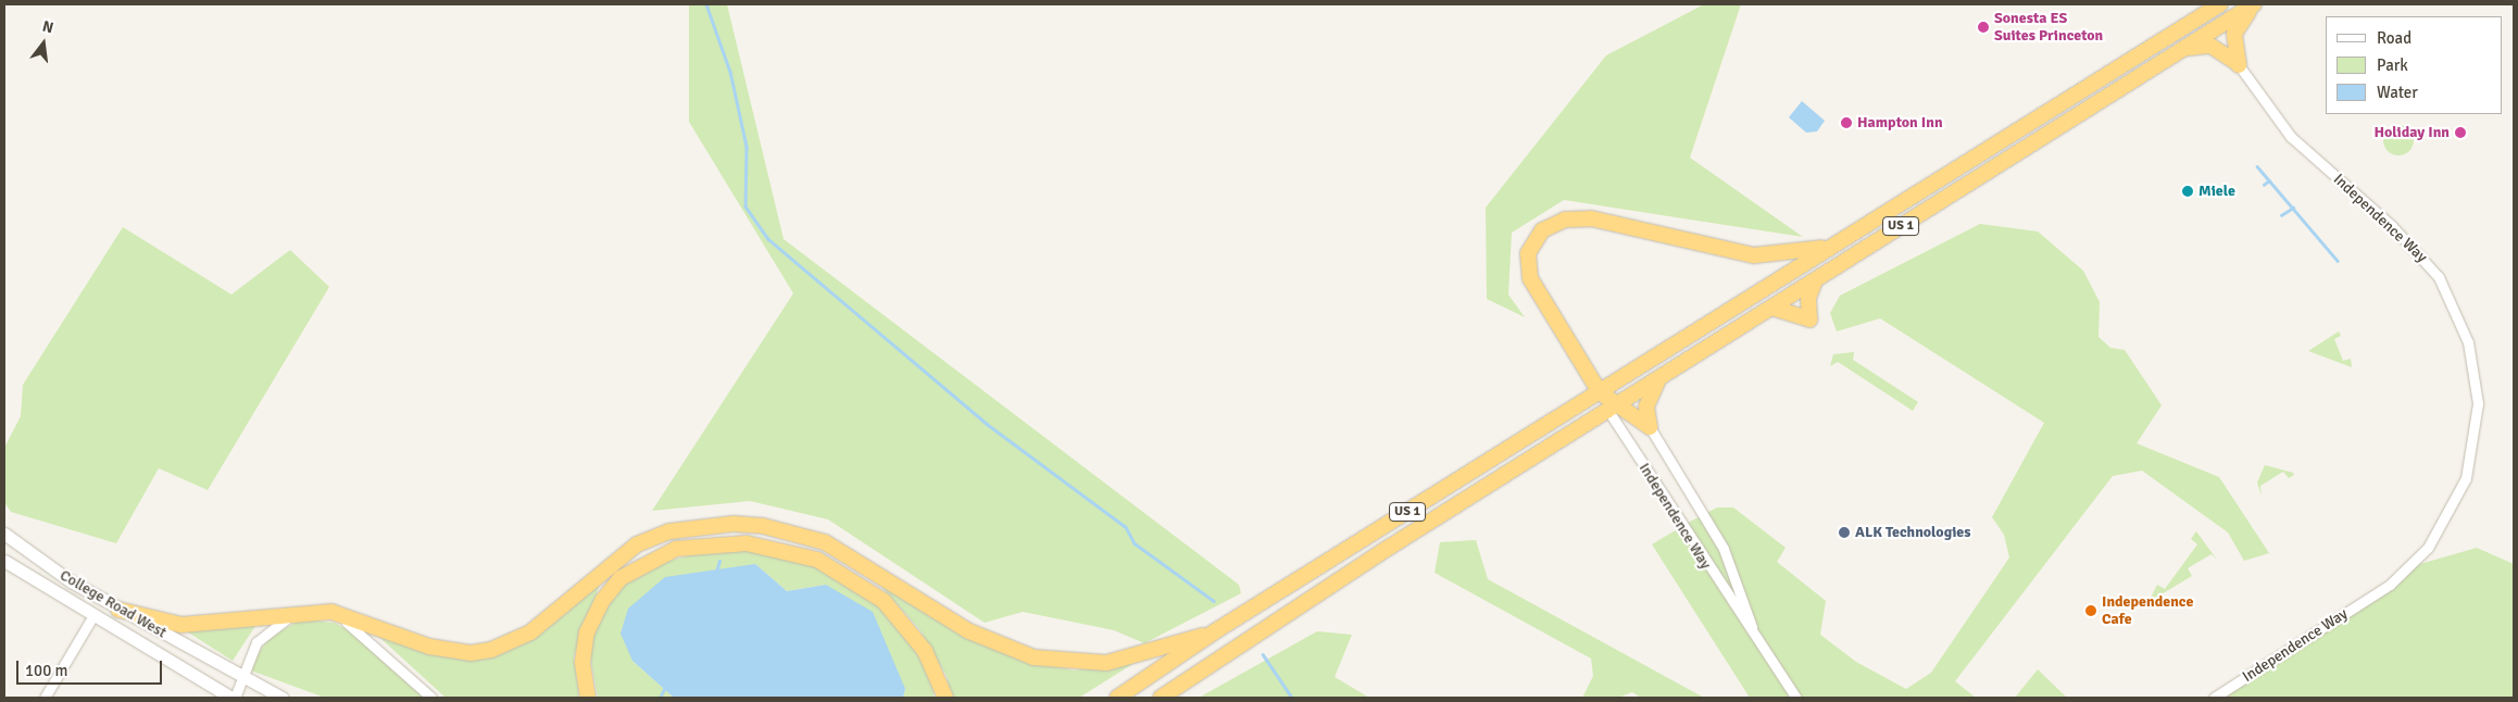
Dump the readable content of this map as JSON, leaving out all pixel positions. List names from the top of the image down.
{
  "streets": {
    "highway": ["US 1"],
    "street": ["Independence Way", "College Road West"]
  },
  "crossings": [
    ["Independence Way", "US 1"]
  ],
  "places": [
    "Sonesta ES Suites Princeton",
    "Hampton Inn",
    "Holiday Inn",
    "Miele",
    "ALK Technologies",
    "Independence Cafe"
  ],
  "legend": ["Road", "Park", "Water"],
  "scale_bar": "100 m",
  "north": "top"
}
